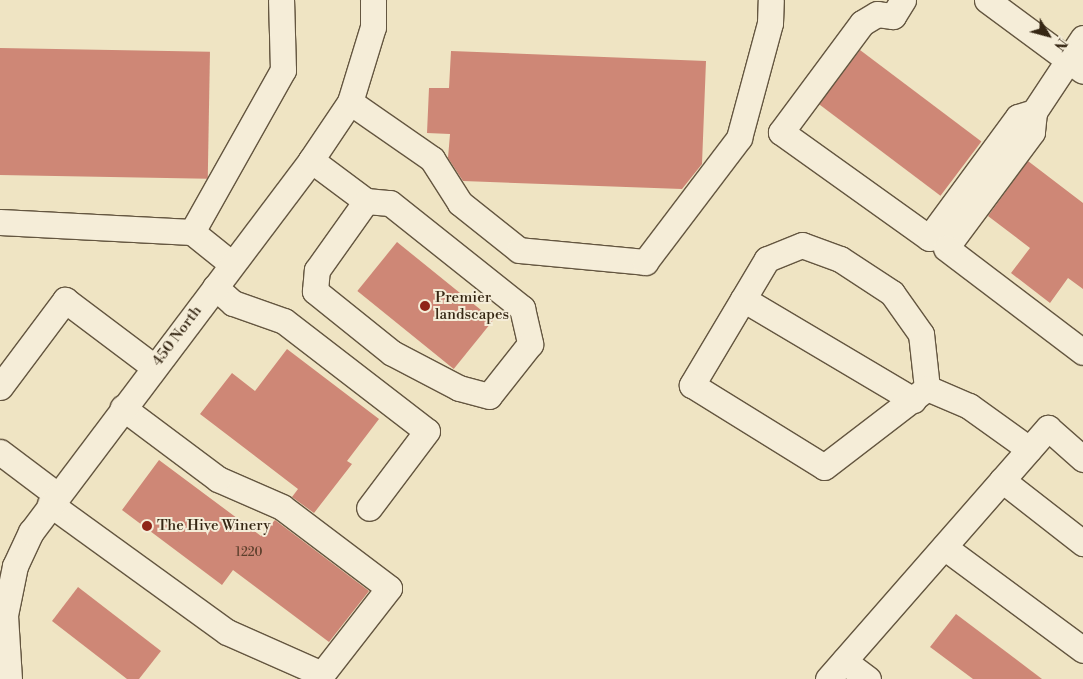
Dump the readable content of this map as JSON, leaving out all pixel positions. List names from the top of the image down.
{
  "streets": {
    "street": ["450 North"]
  },
  "places": ["Premier landscapes", "The Hive Winery"],
  "house_numbers": ["1220"],
  "north": "bottom right"
}
